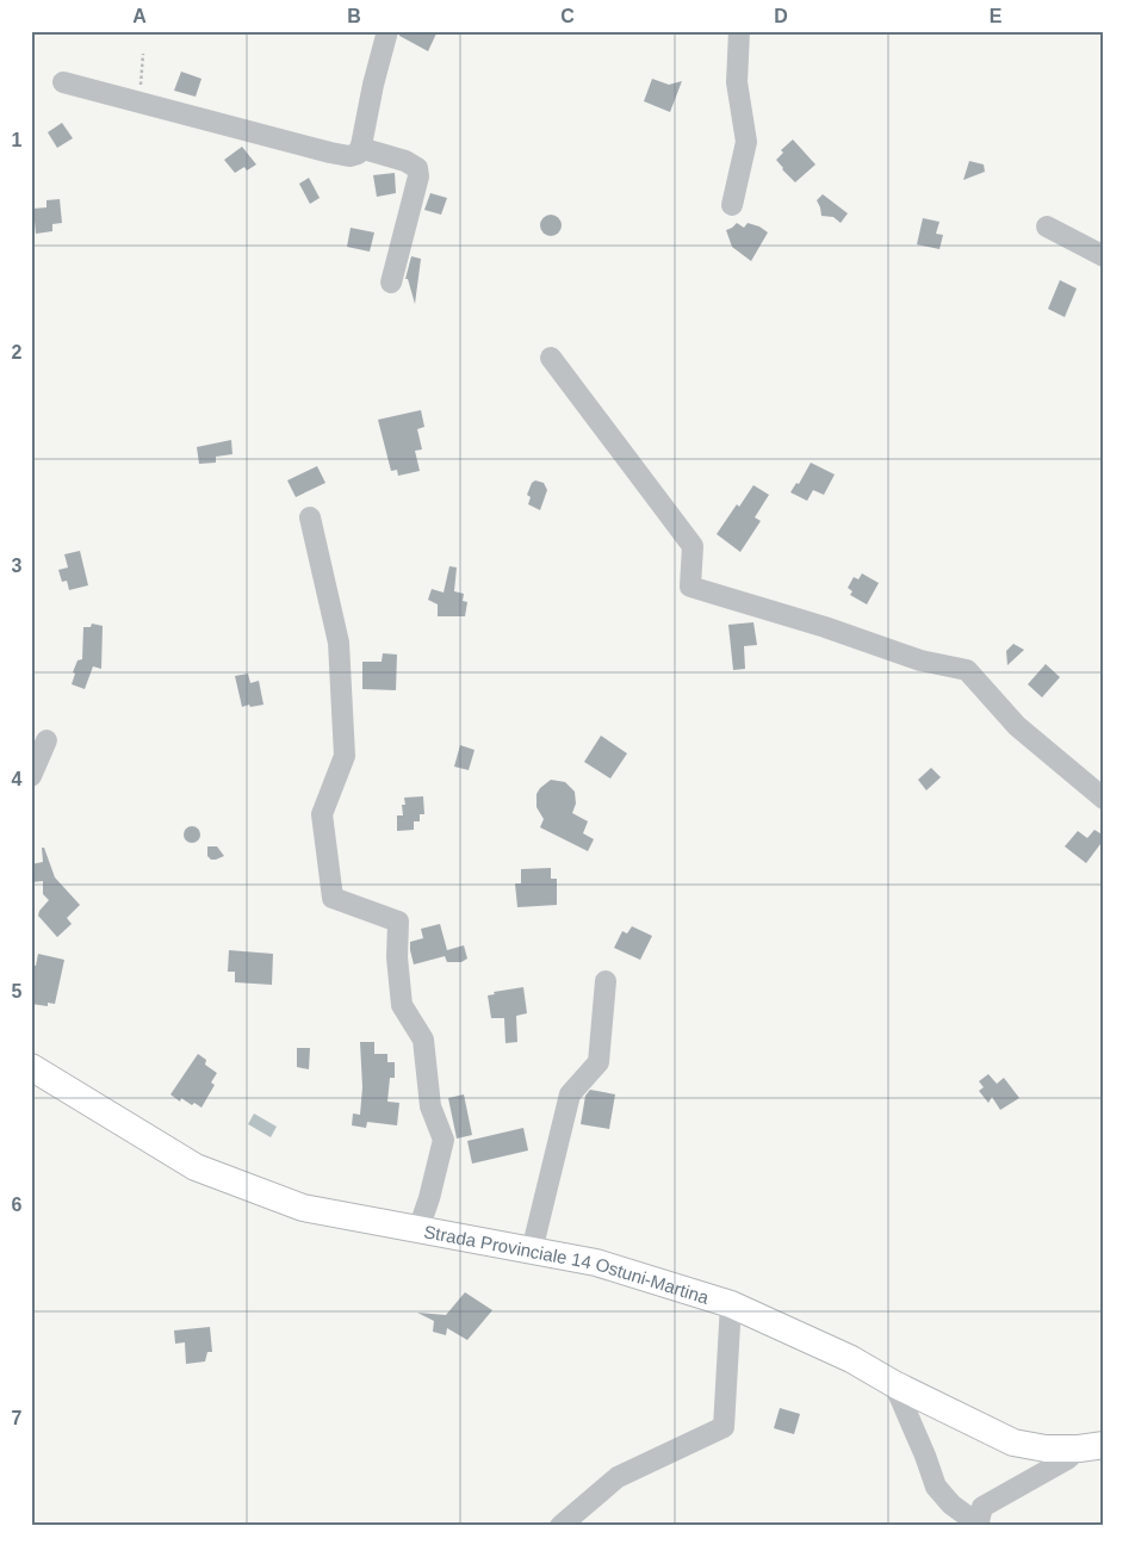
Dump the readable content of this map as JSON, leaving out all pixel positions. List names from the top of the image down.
{
  "streets": {
    "main road": ["Strada Provinciale 14 Ostuni-Martina"]
  },
  "grid": {
    "columns": [
      "A",
      "B",
      "C",
      "D",
      "E"
    ],
    "rows": [
      "1",
      "2",
      "3",
      "4",
      "5",
      "6",
      "7"
    ]
  }
}
